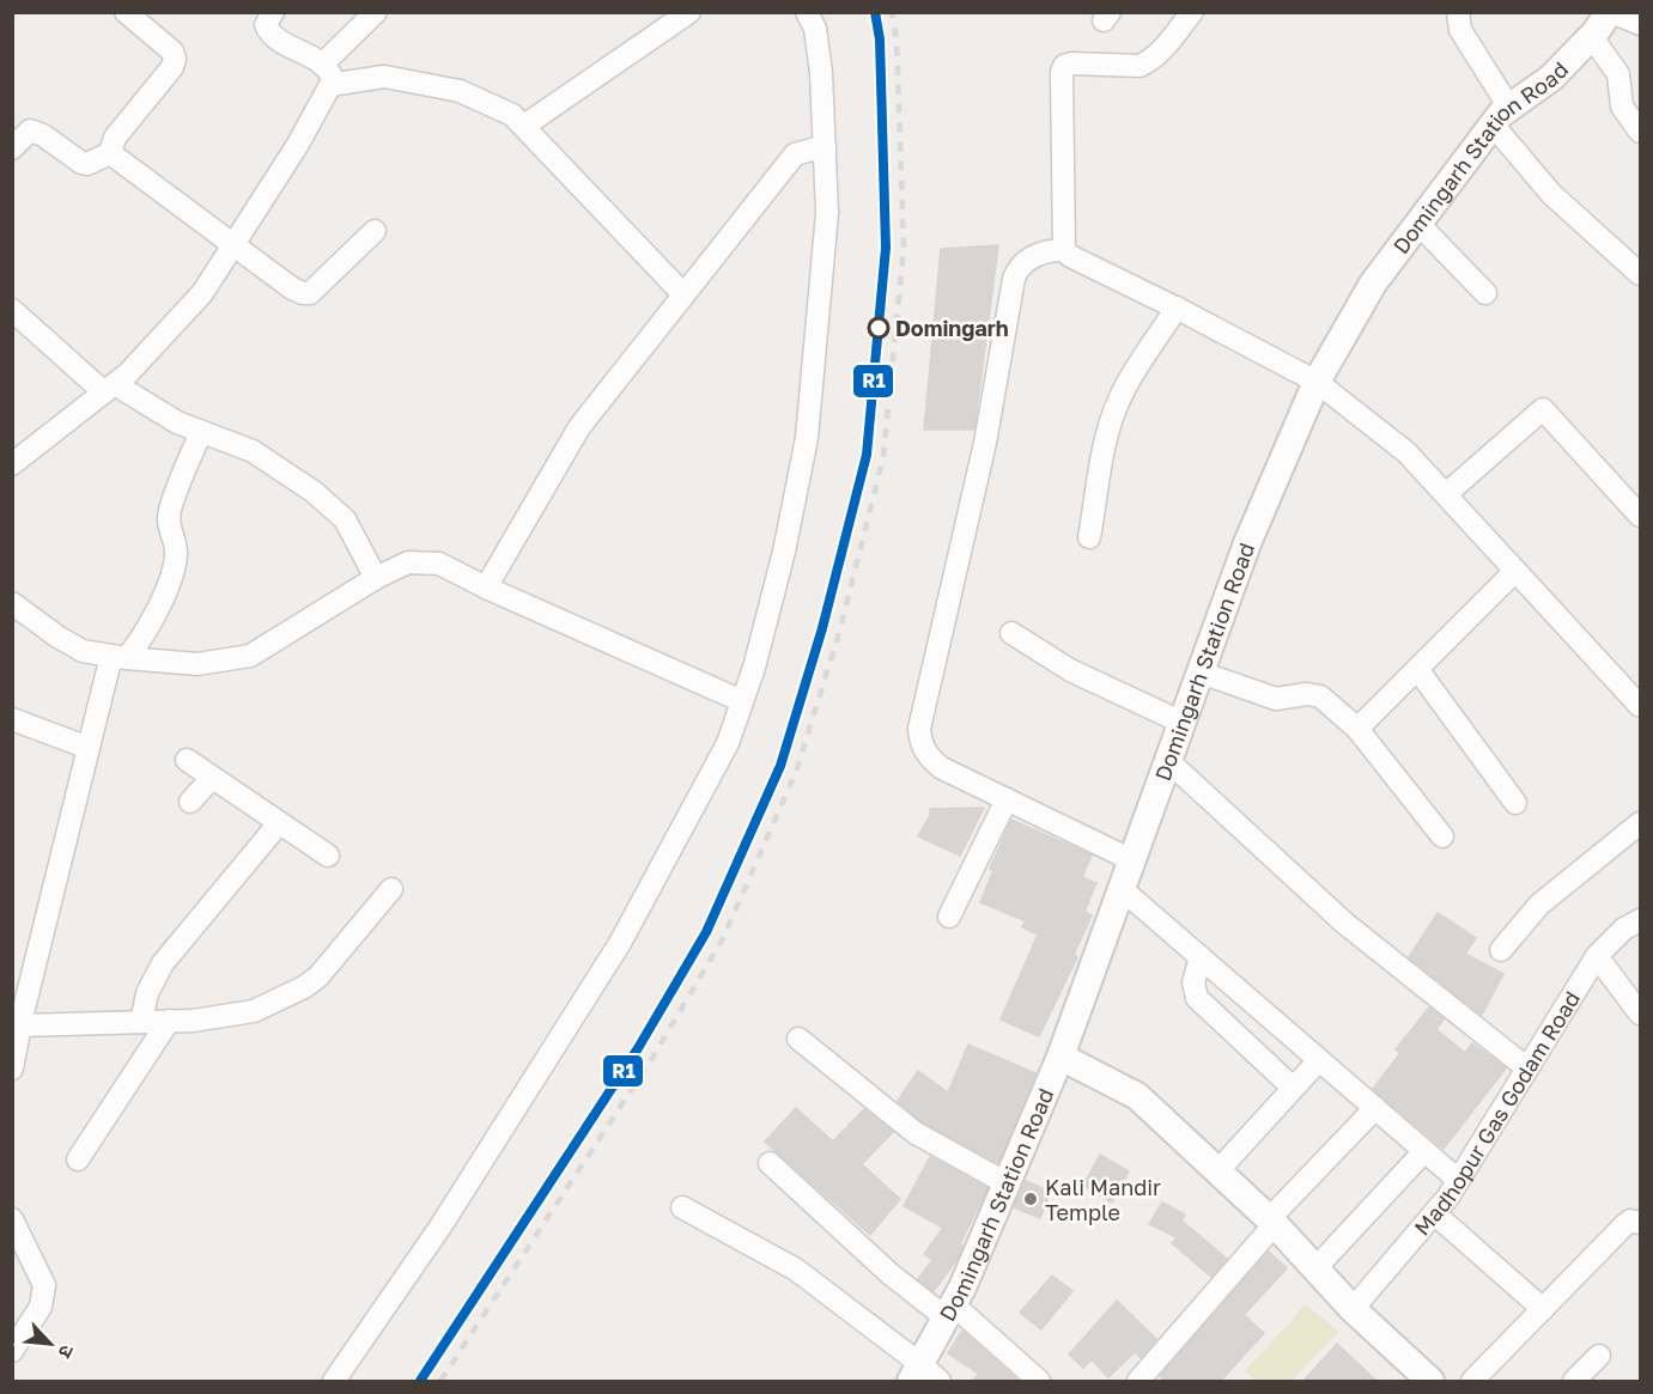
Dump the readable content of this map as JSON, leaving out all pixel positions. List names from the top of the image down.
{
  "streets": {
    "street": ["Domingarh Station Road", "Madhopur Gas Godam Road"]
  },
  "places": ["Domingarh", "Kali Mandir Temple"],
  "lines": ["transit line R1"],
  "north": "bottom right"
}
